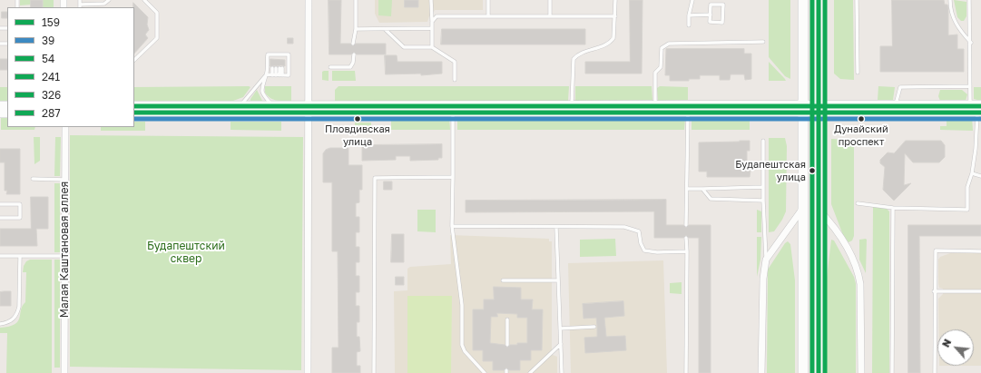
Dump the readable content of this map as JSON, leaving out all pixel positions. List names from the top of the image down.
{
  "streets": {
    "street": ["Малая Каштановая аллея"]
  },
  "parks": ["Будапештский сквер"],
  "places": ["Пловдивская улица", "Дунайский проспект", "Будапештская улица"],
  "lines": [
    "transit line 241",
    "transit line 326",
    "transit line 287",
    "transit line 54",
    "transit line 159",
    "transit line 39"
  ],
  "legend": [
    "159",
    "39",
    "54",
    "241",
    "326",
    "287"
  ],
  "north": "top left"
}
